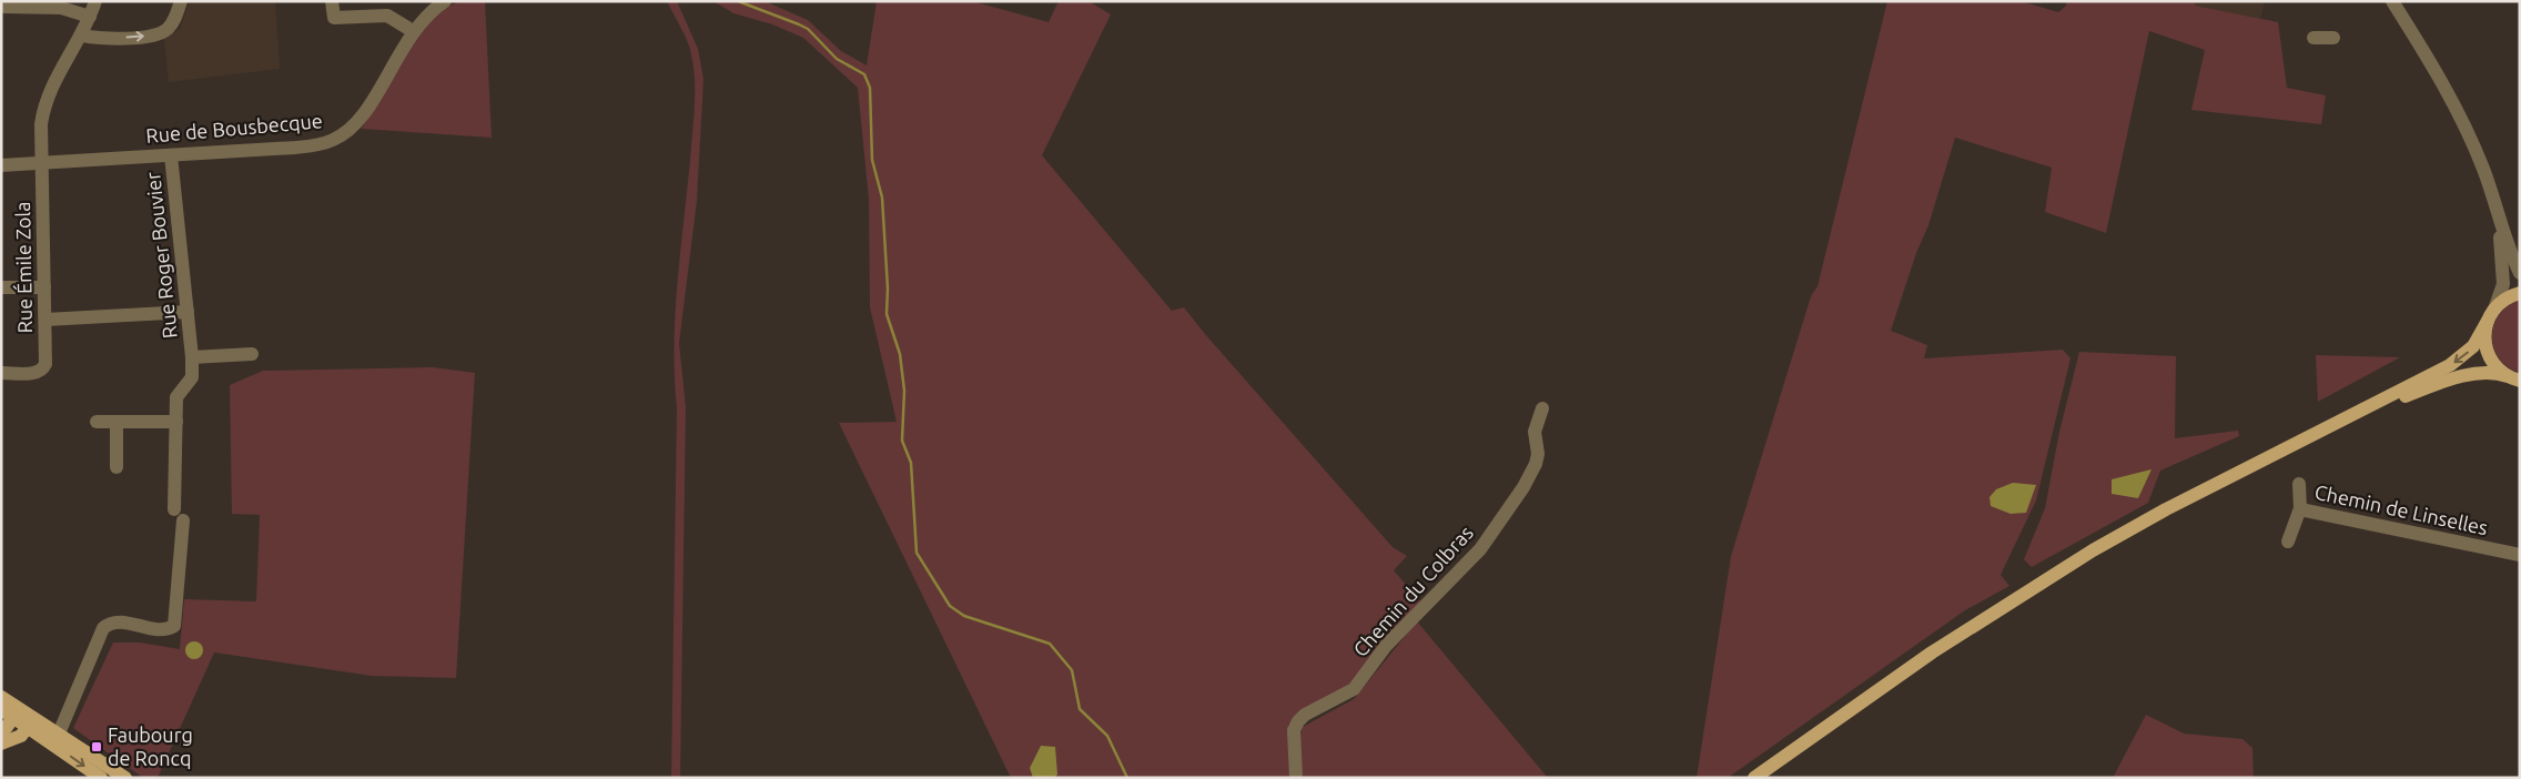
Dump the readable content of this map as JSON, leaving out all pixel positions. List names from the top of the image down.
{
  "streets": {
    "street": [
      "Rue de Bousbecque",
      "Rue Roger Bouvier",
      "Rue Émile Zola",
      "Chemin de Linselles",
      "Chemin du Colbras"
    ]
  },
  "crossings": [
    ["Rue de Bousbecque", "Rue Roger Bouvier"],
    ["Rue de Bousbecque", "Rue Émile Zola"]
  ],
  "places": {
    "transit": ["Faubourg de Roncq"]
  }
}
